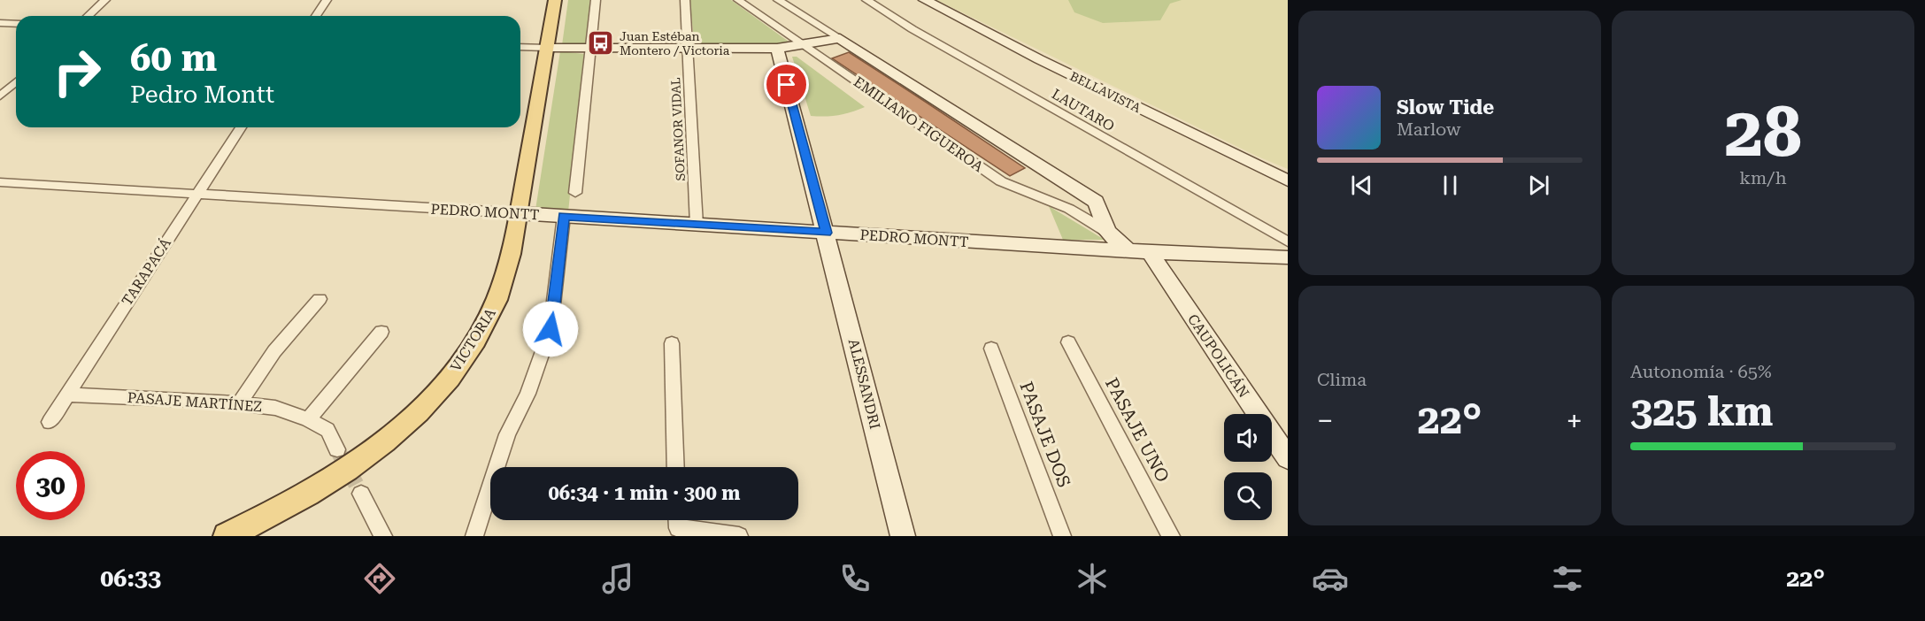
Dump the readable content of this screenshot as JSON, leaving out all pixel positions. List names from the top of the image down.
{
  "streets": {
    "main road": ["VICTORIA"],
    "street": [
      "BELLAVISTA",
      "LAUTARO",
      "EMILIANO FIGUEROA",
      "SOFANOR VIDAL",
      "PEDRO MONTT",
      "TARAPACÁ",
      "CAUPOLICÁN",
      "ALESSANDRI",
      "PASAJE MARTÍNEZ",
      "PASAJE UNO",
      "PASAJE DOS"
    ]
  },
  "crossings": [
    ["EMILIANO FIGUEROA", "PEDRO MONTT"],
    ["SOFANOR VIDAL", "PEDRO MONTT"],
    ["PEDRO MONTT", "TARAPACÁ"],
    ["PEDRO MONTT", "VICTORIA"],
    ["PEDRO MONTT", "CAUPOLICÁN"],
    ["PEDRO MONTT", "ALESSANDRI"],
    ["TARAPACÁ", "PASAJE MARTÍNEZ"]
  ],
  "places": {
    "bus stop": ["Juan Estéban Montero / Victoria"]
  },
  "page": {
    "tile": [
      ["28", "km/h"],
      "Clima",
      ["Autonomía · 65%", "325 km"]
    ],
    "turn": ["60 m", "Pedro Montt"],
    "song": ["Slow Tide", "Marlow"],
    "heat": ["−", "22°", "+"],
    "limit": "30",
    "trip": "06:34 · 1 min · 300 m",
    "tabs": ["06:33", "22°"]
  }
}
